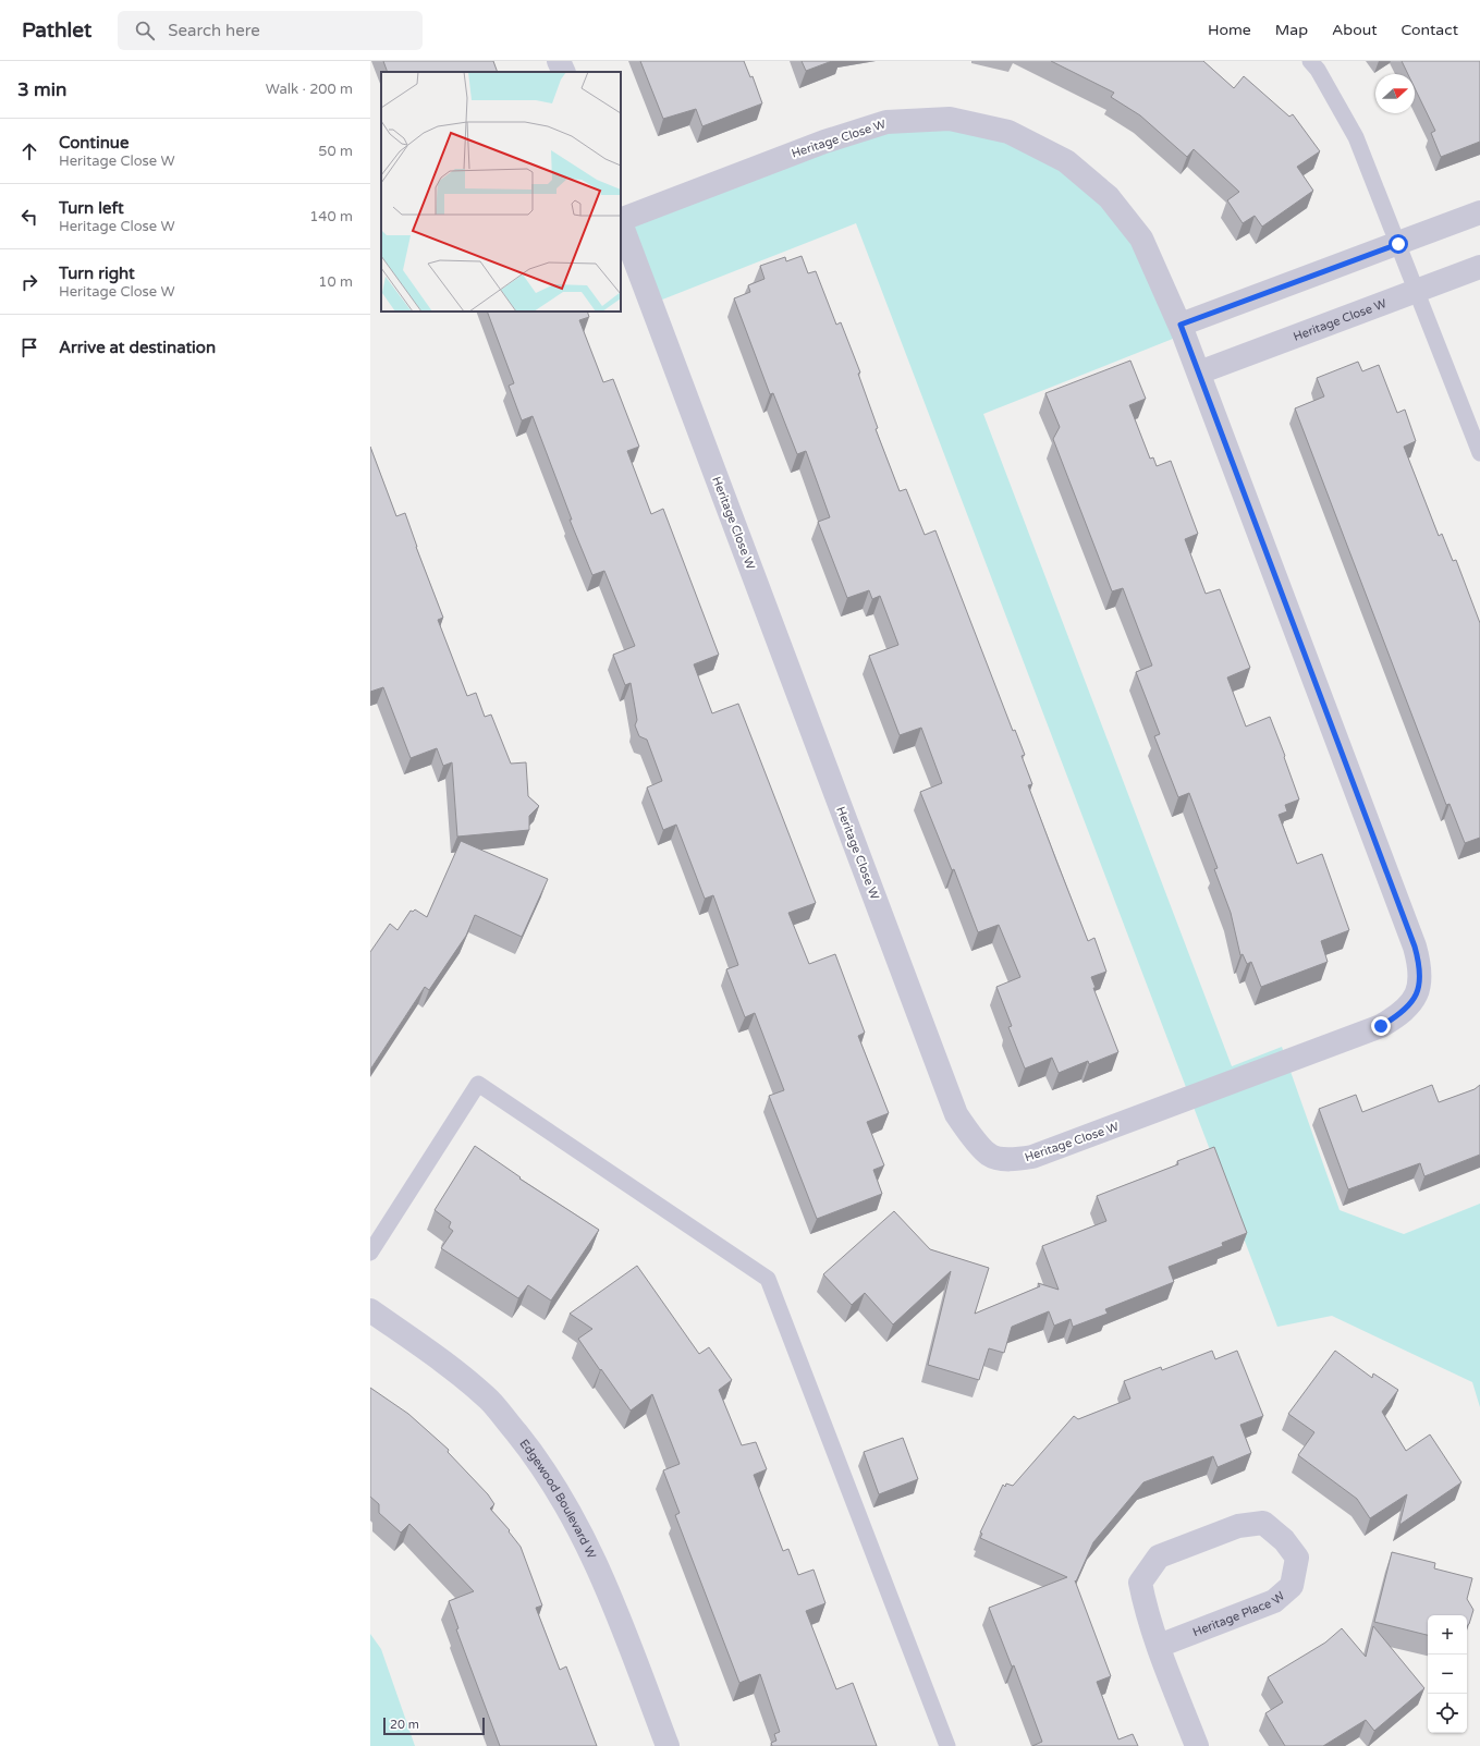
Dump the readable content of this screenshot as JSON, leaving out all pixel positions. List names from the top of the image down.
{
  "streets": {
    "street": ["Heritage Close W", "Edgewood Boulevard W", "Heritage Place W"]
  },
  "scale_bar": "20 m",
  "north": "right",
  "page": {
    "header": "Pathlet",
    "search": "Search here",
    "nav": [
      "Home",
      "Map",
      "About",
      "Contact"
    ],
    "heading": ["3 min", "Walk · 200 m"],
    "list": [
      ["Continue", "Heritage Close W", "50 m"],
      ["Turn left", "Heritage Close W", "140 m"],
      ["Turn right", "Heritage Close W", "10 m"],
      "Arrive at destination"
    ],
    "map_buttons": ["+", "−"],
    "scale": "20 m"
  }
}
